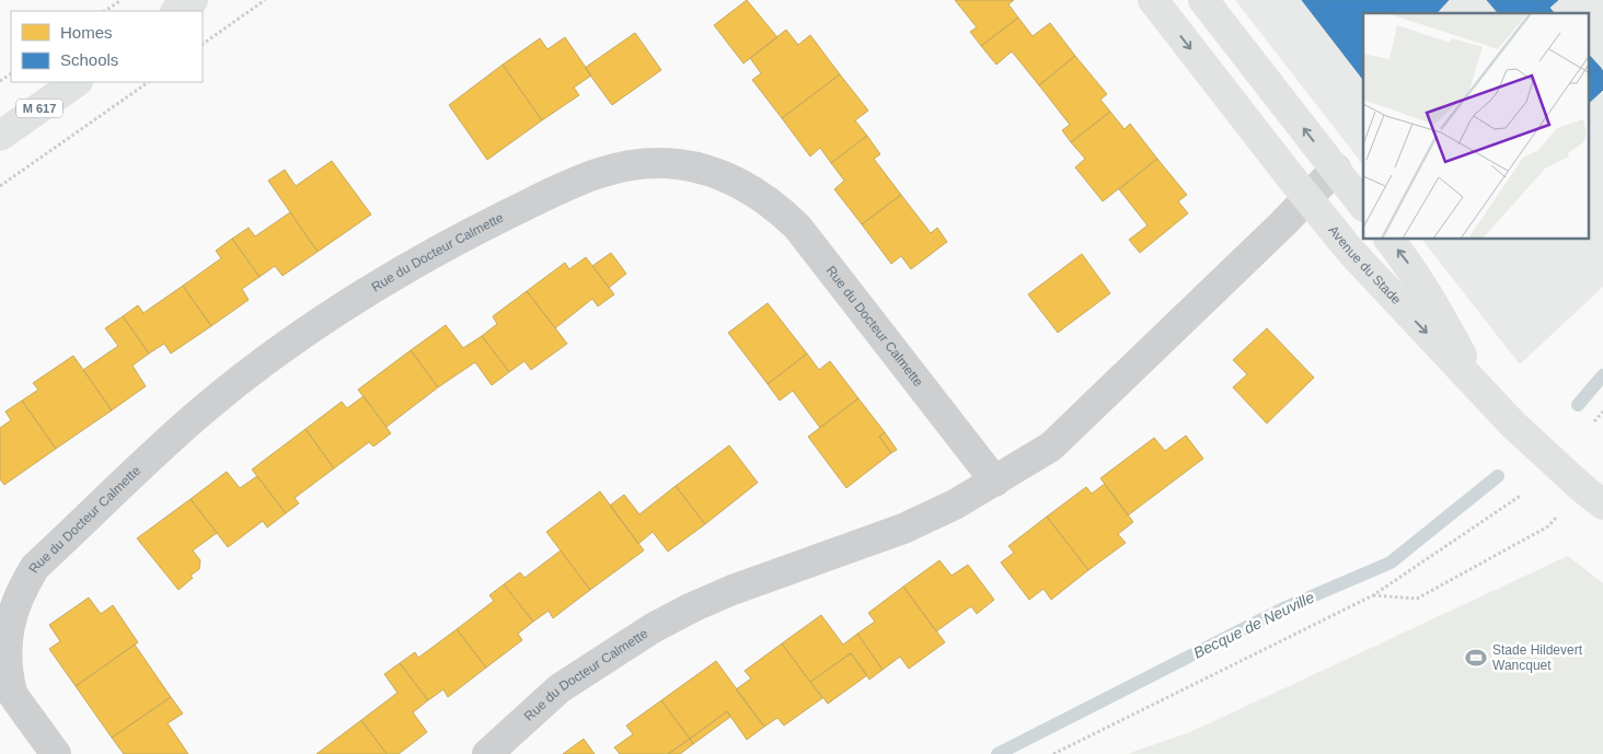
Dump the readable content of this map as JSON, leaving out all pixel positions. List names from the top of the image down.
{
  "streets": {
    "main road": ["M 617", "Avenue du Stade"],
    "street": ["Rue du Docteur Calmette"]
  },
  "crossings": [
    ["Rue du Docteur Calmette", "Avenue du Stade"]
  ],
  "water": ["Becque de Neuville"],
  "places": {
    "sports": ["Stade Hildevert Wancquet"]
  },
  "legend": ["Homes", "Schools"]
}
